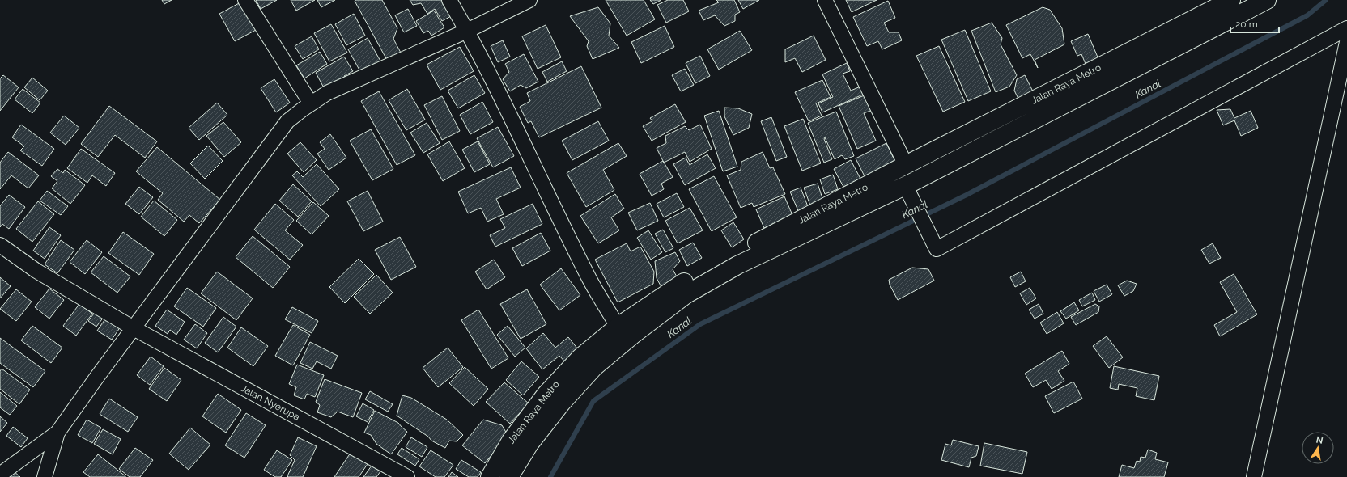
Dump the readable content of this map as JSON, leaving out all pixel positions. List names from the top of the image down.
{
  "streets": {
    "highway": ["Jalan Raya Metro"],
    "street": ["Jalan Nyerupa"]
  },
  "water": ["Kanal"],
  "scale_bar": "20 m",
  "north": "top"
}
